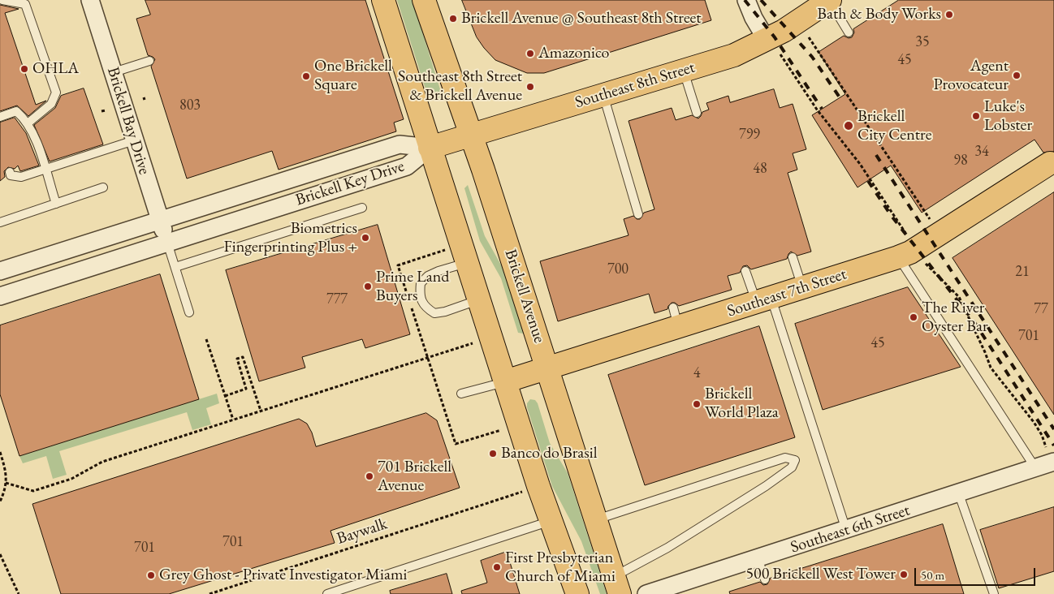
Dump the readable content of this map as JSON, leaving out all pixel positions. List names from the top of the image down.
{
  "streets": {
    "main road": ["Southeast 8th Street", "Southeast 7th Street", "Brickell Avenue"],
    "street": ["Brickell Bay Drive", "Brickell Key Drive", "Southeast 6th Street"],
    "path": ["Baywalk"]
  },
  "crossings": [
    ["Southeast 8th Street", "Brickell Key Drive"],
    ["Southeast 8th Street", "Brickell Avenue"],
    ["Brickell Bay Drive", "Brickell Key Drive"],
    ["Southeast 7th Street", "Brickell Avenue"]
  ],
  "places": [
    "Bath & Body Works",
    "Brickell Avenue @ Southeast 8th Street",
    "Amazonico",
    "OHLA",
    "Agent Provocateur",
    "One Brickell Square",
    "Southeast 8th Street & Brickell Avenue",
    "Luke's Lobster",
    "Brickell City Centre",
    "Biometrics Fingerprinting Plus +",
    "Prime Land Buyers",
    "The River Oyster Bar",
    "Brickell World Plaza",
    "Banco do Brasil",
    "701 Brickell Avenue",
    "First Presbyterian Church of Miami",
    "500 Brickell West Tower",
    "Grey Ghost - Private Investigator Miami"
  ],
  "house_numbers": [
    "35",
    "45",
    "803",
    "799",
    "34",
    "98",
    "48",
    "700",
    "21",
    "777",
    "77",
    "701",
    "45",
    "4",
    "701",
    "701"
  ],
  "scale_bar": "50 m"
}
